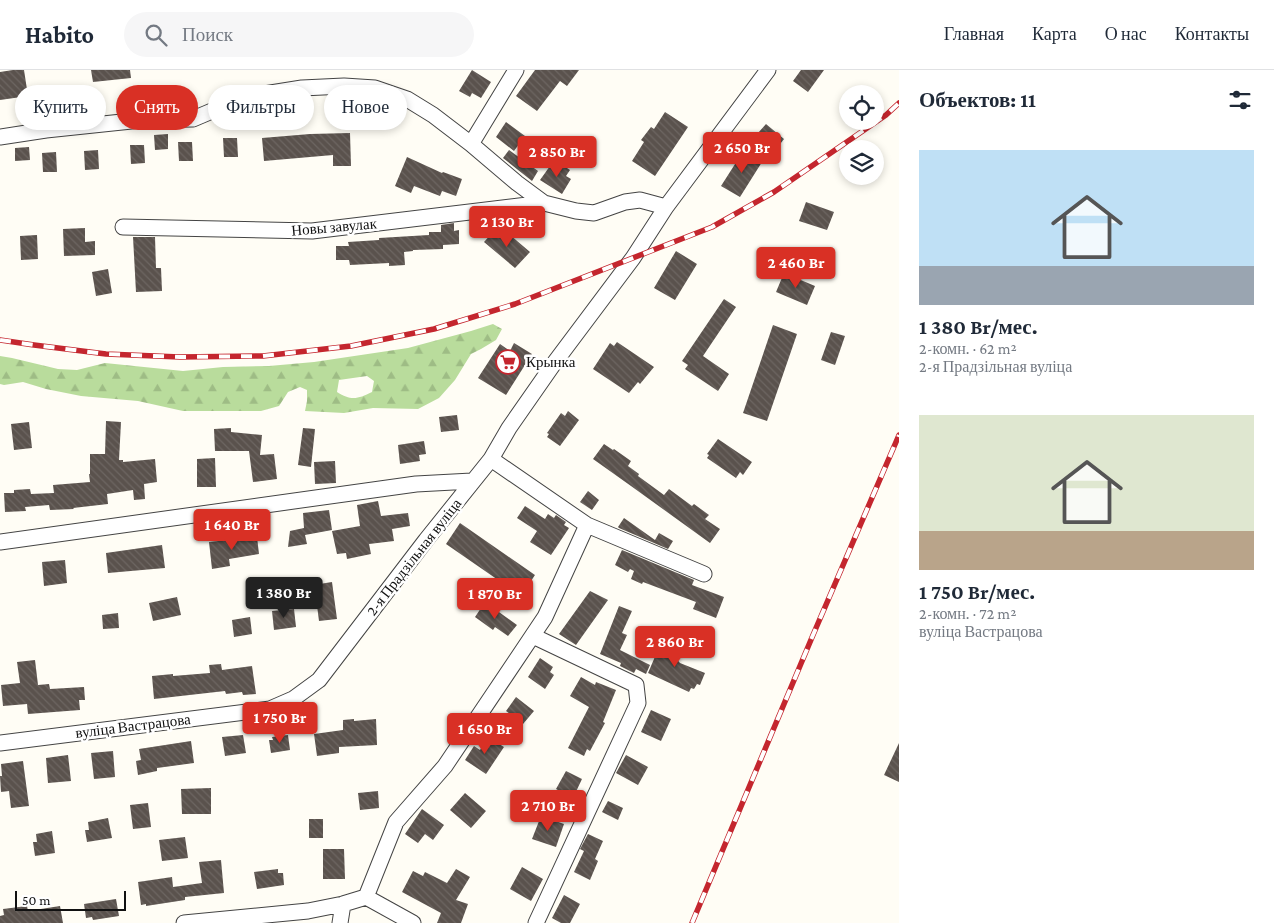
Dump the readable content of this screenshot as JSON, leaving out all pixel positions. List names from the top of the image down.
{
  "streets": {
    "street": ["Новы завулак", "2-я Прадзільная вуліца", "вуліца Вастрацова"]
  },
  "crossings": [
    ["2-я Прадзільная вуліца", "вуліца Вастрацова"]
  ],
  "places": {
    "supermarket": ["Крынка"]
  },
  "scale_bar": "50 m",
  "page": {
    "header": "Habito",
    "search": "Поиск",
    "nav": [
      "Главная",
      "Карта",
      "О нас",
      "Контакты"
    ],
    "heading": "Объектов: 11",
    "chip": [
      "Купить",
      "Снять",
      "Фильтры",
      "Новое"
    ],
    "list": [
      {
        "name": "1 380 Br/мес.",
        "note": "2-комн. · 62 m² · 2-я Прадзільная вуліца"
      },
      {
        "name": "1 750 Br/мес.",
        "note": "2-комн. · 72 m² · вуліца Вастрацова"
      }
    ],
    "price": [
      "2 650 Br",
      "2 850 Br",
      "2 130 Br",
      "2 460 Br",
      "1 640 Br",
      "1 380 Br",
      "1 870 Br",
      "2 860 Br",
      "1 750 Br",
      "1 650 Br",
      "2 710 Br"
    ],
    "scale": "50 m"
  }
}
